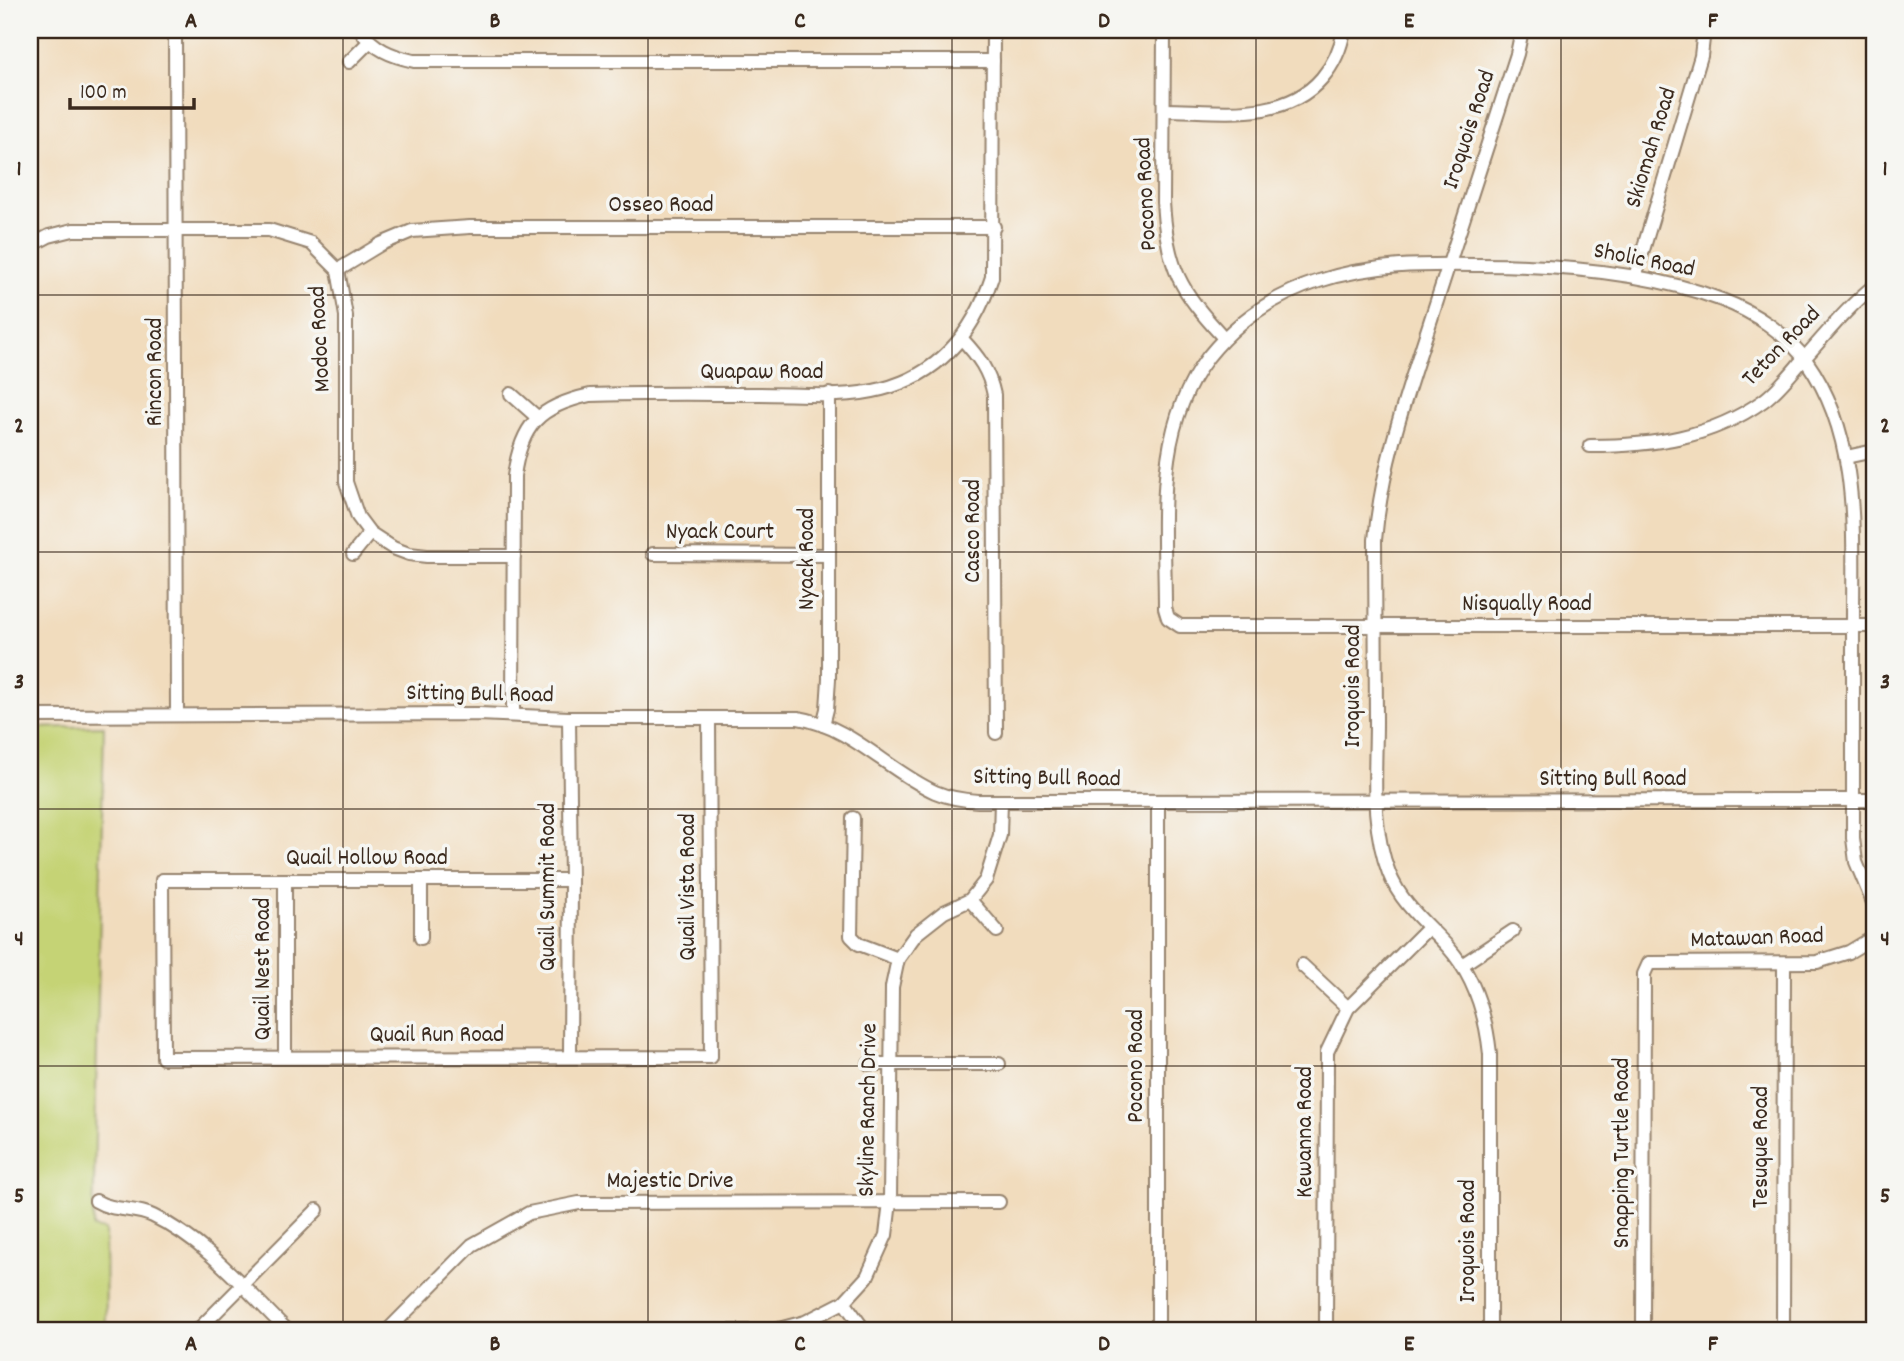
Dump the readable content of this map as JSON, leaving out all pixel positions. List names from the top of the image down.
{
  "streets": {
    "street": [
      "Iroquois Road",
      "Skiomah Road",
      "Pocono Road",
      "Osseo Road",
      "Sholic Road",
      "Modoc Road",
      "Teton Road",
      "Rincon Road",
      "Quapaw Road",
      "Casco Road",
      "Nyack Court",
      "Nyack Road",
      "Nisqually Road",
      "Sitting Bull Road",
      "Quail Hollow Road",
      "Quail Summit Road",
      "Quail Vista Road",
      "Matawan Road",
      "Quail Nest Road",
      "Quail Run Road",
      "Skyline Ranch Drive",
      "Kewanna Road",
      "Tesuque Road",
      "Snapping Turtle Road",
      "Majestic Drive"
    ]
  },
  "crossings": [
    ["Iroquois Road", "Sholic Road"],
    ["Iroquois Road", "Nisqually Road"],
    ["Iroquois Road", "Sitting Bull Road"],
    ["Iroquois Road", "Kewanna Road"],
    ["Skiomah Road", "Sholic Road"],
    ["Pocono Road", "Sholic Road"],
    ["Pocono Road", "Sitting Bull Road"],
    ["Osseo Road", "Modoc Road"],
    ["Osseo Road", "Quapaw Road"],
    ["Sholic Road", "Teton Road"],
    ["Sholic Road", "Nisqually Road"],
    ["Sholic Road", "Sitting Bull Road"],
    ["Modoc Road", "Rincon Road"],
    ["Rincon Road", "Sitting Bull Road"],
    ["Quapaw Road", "Casco Road"],
    ["Quapaw Road", "Nyack Road"],
    ["Nyack Court", "Nyack Road"],
    ["Nyack Road", "Sitting Bull Road"],
    ["Sitting Bull Road", "Quail Summit Road"],
    ["Sitting Bull Road", "Quail Vista Road"],
    ["Sitting Bull Road", "Skyline Ranch Drive"],
    ["Quail Hollow Road", "Quail Summit Road"],
    ["Quail Hollow Road", "Quail Nest Road"],
    ["Quail Hollow Road", "Quail Run Road"],
    ["Quail Summit Road", "Quail Run Road"],
    ["Quail Vista Road", "Quail Run Road"],
    ["Matawan Road", "Tesuque Road"],
    ["Matawan Road", "Snapping Turtle Road"],
    ["Quail Nest Road", "Quail Run Road"],
    ["Skyline Ranch Drive", "Majestic Drive"]
  ],
  "scale_bar": "100 m",
  "grid": {
    "columns": [
      "A",
      "B",
      "C",
      "D",
      "E",
      "F"
    ],
    "rows": [
      "1",
      "2",
      "3",
      "4",
      "5"
    ]
  }
}
